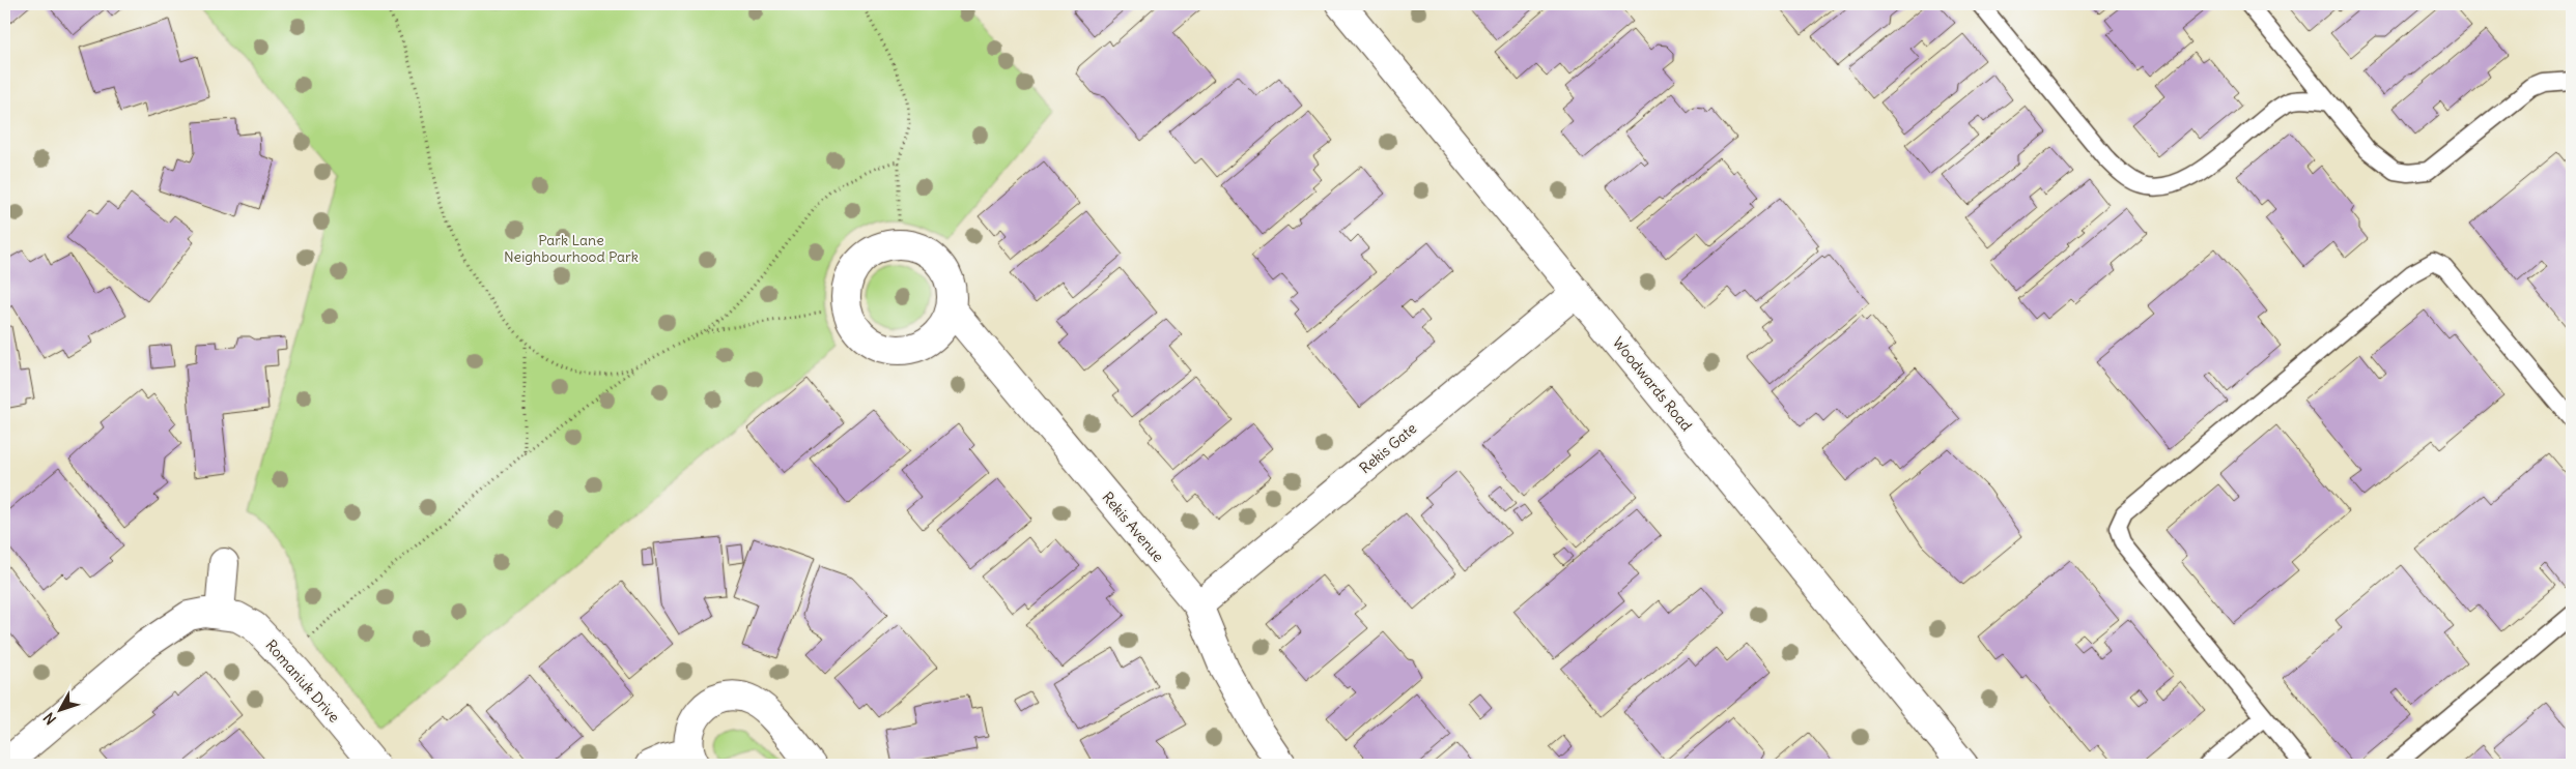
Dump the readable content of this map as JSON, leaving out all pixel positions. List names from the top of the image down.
{
  "streets": {
    "street": [
      "Woodwards Road",
      "Rekis Gate",
      "Rekis Avenue",
      "Romaniuk Drive"
    ]
  },
  "crossings": [
    ["Woodwards Road", "Rekis Gate"],
    ["Rekis Gate", "Rekis Avenue"]
  ],
  "parks": ["Park Lane Neighbourhood Park"],
  "north": "bottom left"
}
